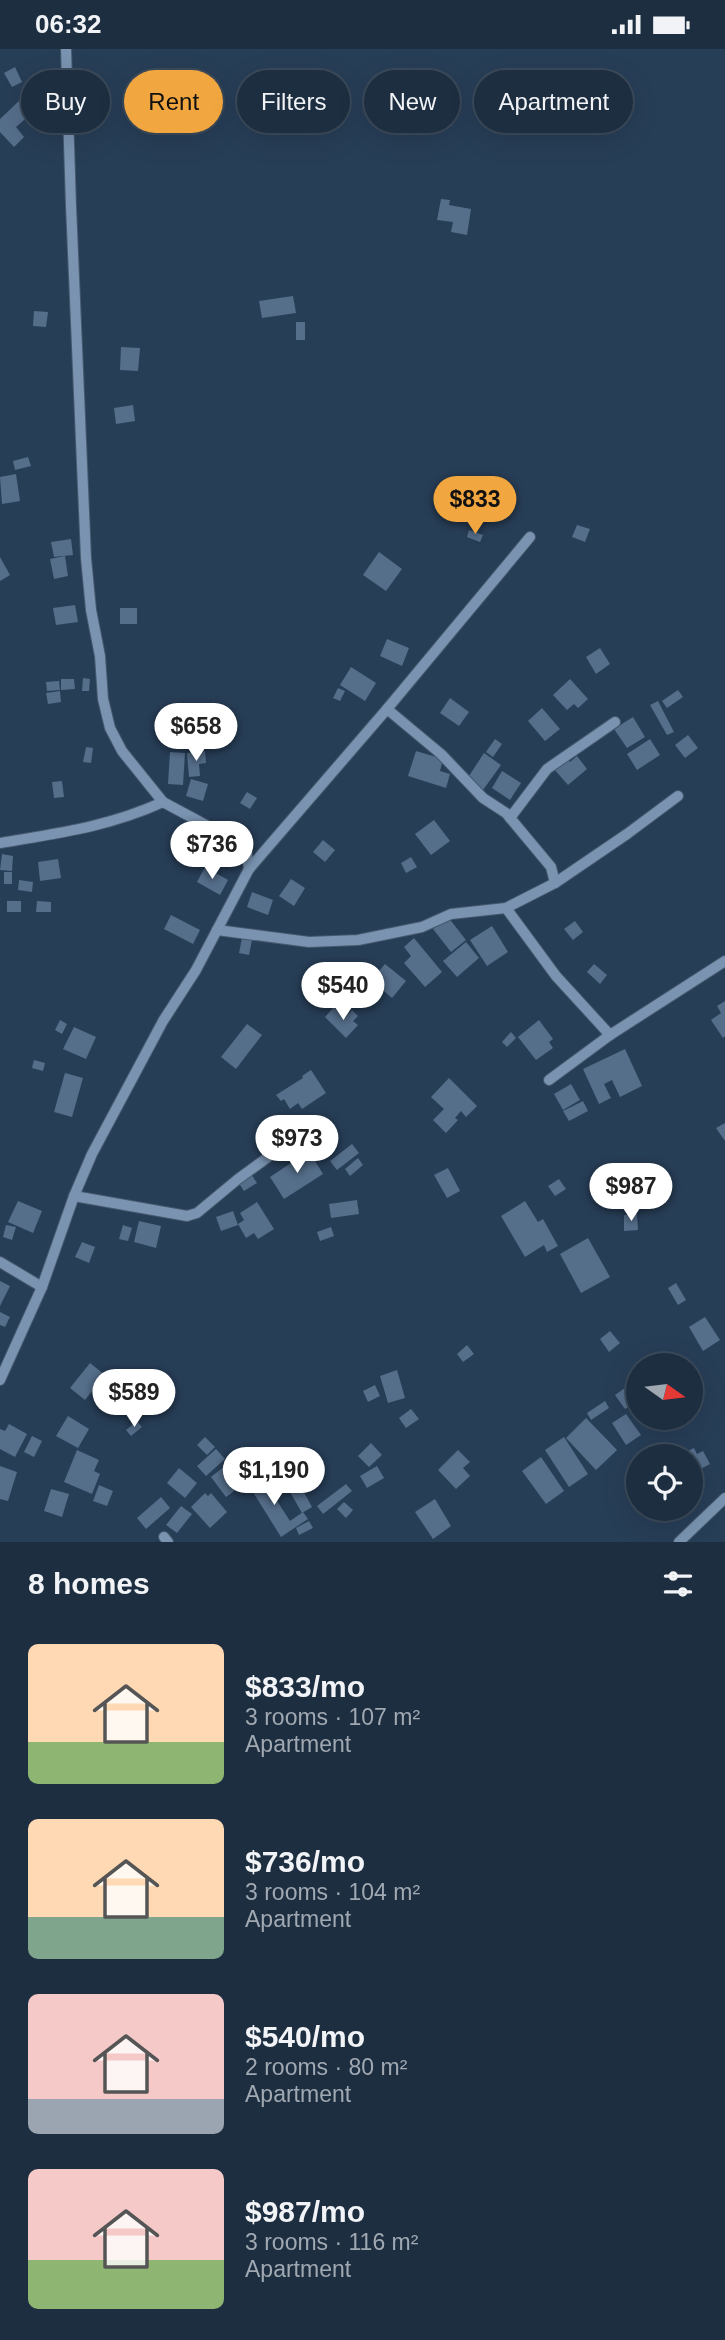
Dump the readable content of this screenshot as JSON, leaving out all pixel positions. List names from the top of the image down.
{
  "north": "right",
  "page": {
    "status": "06:32",
    "chip": [
      "Buy",
      "Rent",
      "Filters",
      "New",
      "Apartment"
    ],
    "price": [
      "$833",
      "$658",
      "$736",
      "$540",
      "$973",
      "$987",
      "$589",
      "$1,190"
    ],
    "heading": "8 homes",
    "list": [
      {
        "name": "$833/mo",
        "note": "3 rooms · 107 m² · Apartment"
      },
      {
        "name": "$736/mo",
        "note": "3 rooms · 104 m² · Apartment"
      },
      {
        "name": "$540/mo",
        "note": "2 rooms · 80 m² · Apartment"
      },
      {
        "name": "$987/mo",
        "note": "3 rooms · 116 m² · Apartment"
      }
    ]
  }
}
